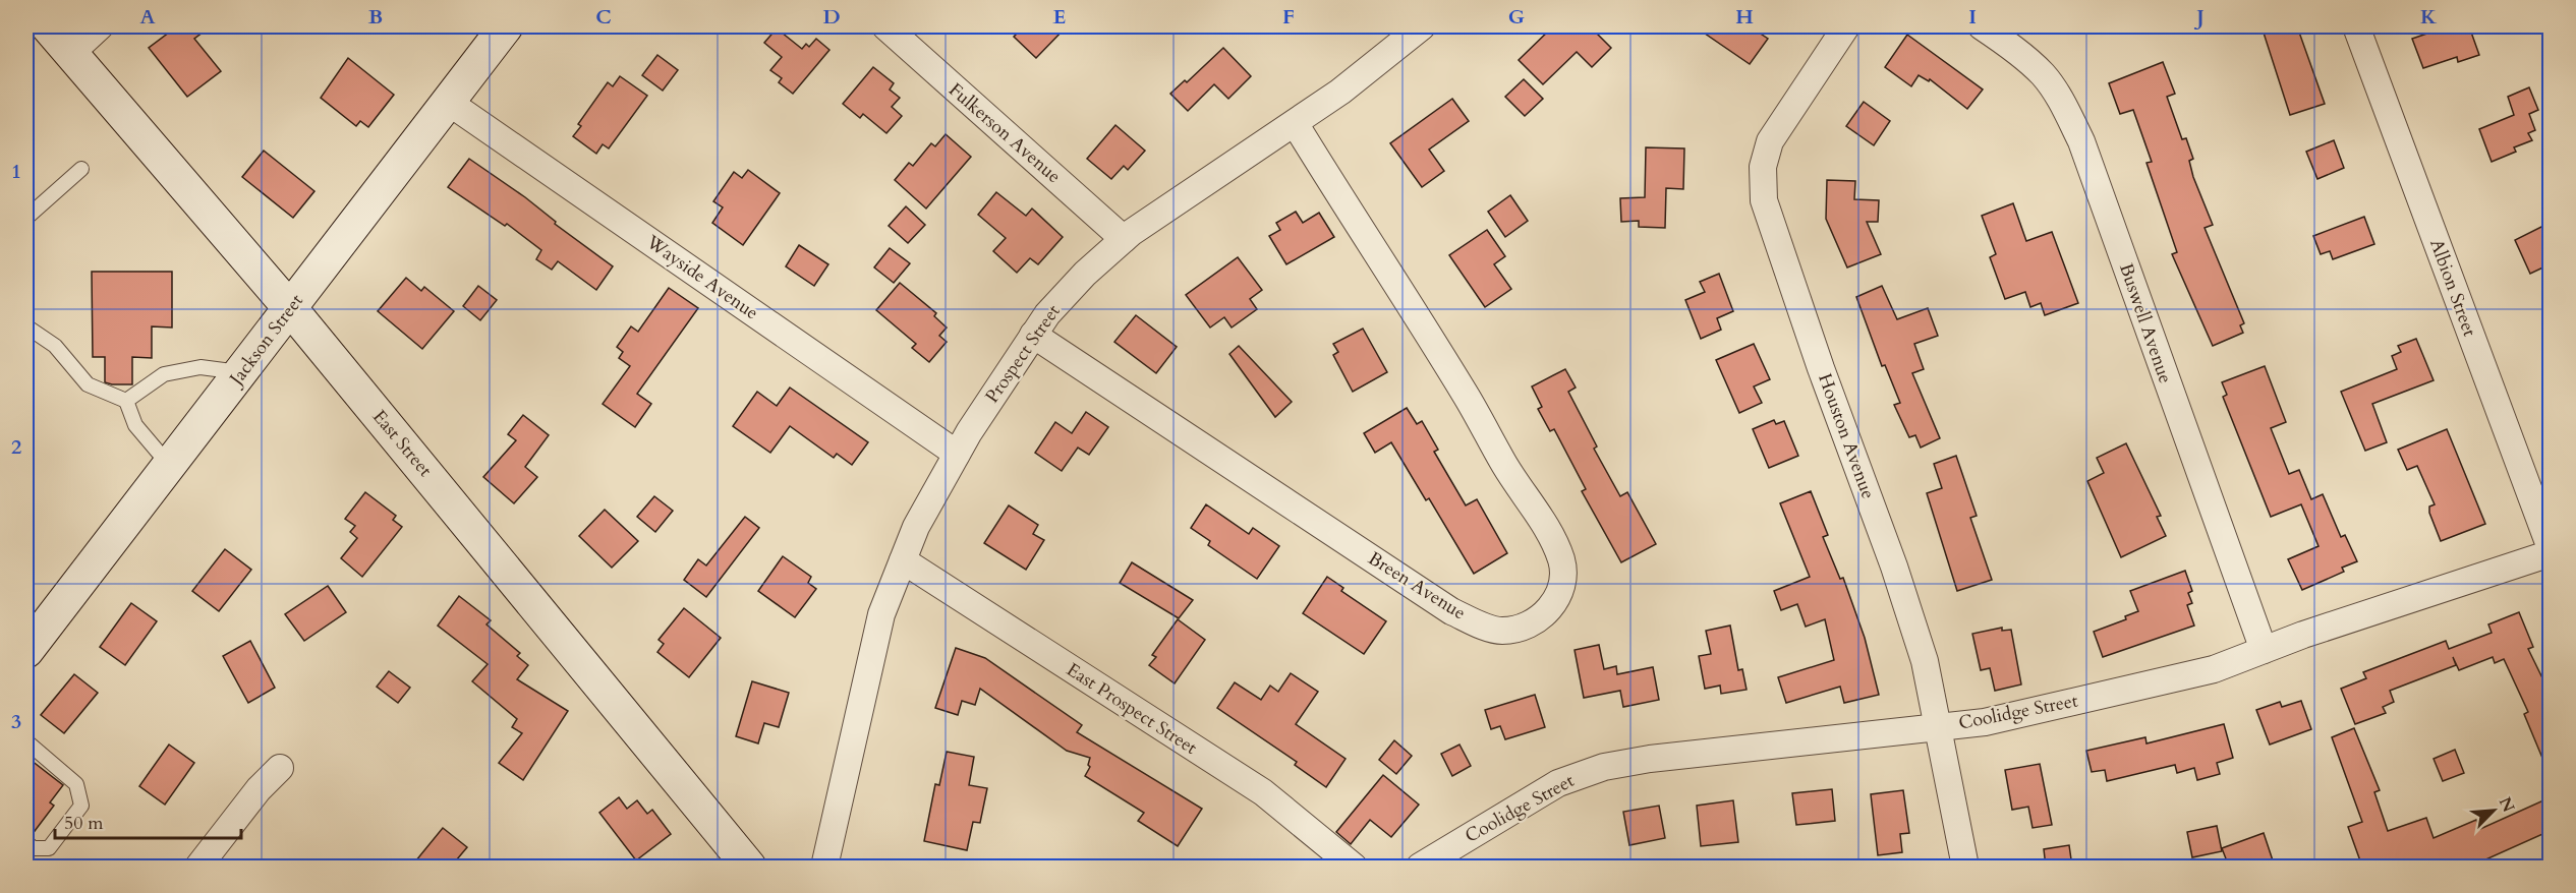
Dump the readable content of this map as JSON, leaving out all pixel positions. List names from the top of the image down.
{
  "streets": {
    "main road": ["Jackson Street", "East Street"],
    "street": [
      "Fulkerson Avenue",
      "Wayside Avenue",
      "Albion Street",
      "Buswell Avenue",
      "Prospect Street",
      "Houston Avenue",
      "Breen Avenue",
      "East Prospect Street",
      "Coolidge Street"
    ]
  },
  "crossings": [
    ["Fulkerson Avenue", "Prospect Street"],
    ["Wayside Avenue", "Jackson Street"],
    ["Wayside Avenue", "Prospect Street"],
    ["Albion Street", "Coolidge Street"],
    ["Buswell Avenue", "Coolidge Street"],
    ["Jackson Street", "East Street"],
    ["Prospect Street", "Breen Avenue"],
    ["Prospect Street", "East Prospect Street"],
    ["Houston Avenue", "Coolidge Street"]
  ],
  "scale_bar": "50 m",
  "north": "top right",
  "grid": {
    "columns": [
      "A",
      "B",
      "C",
      "D",
      "E",
      "F",
      "G",
      "H",
      "I",
      "J",
      "K"
    ],
    "rows": ["1", "2", "3"]
  }
}
